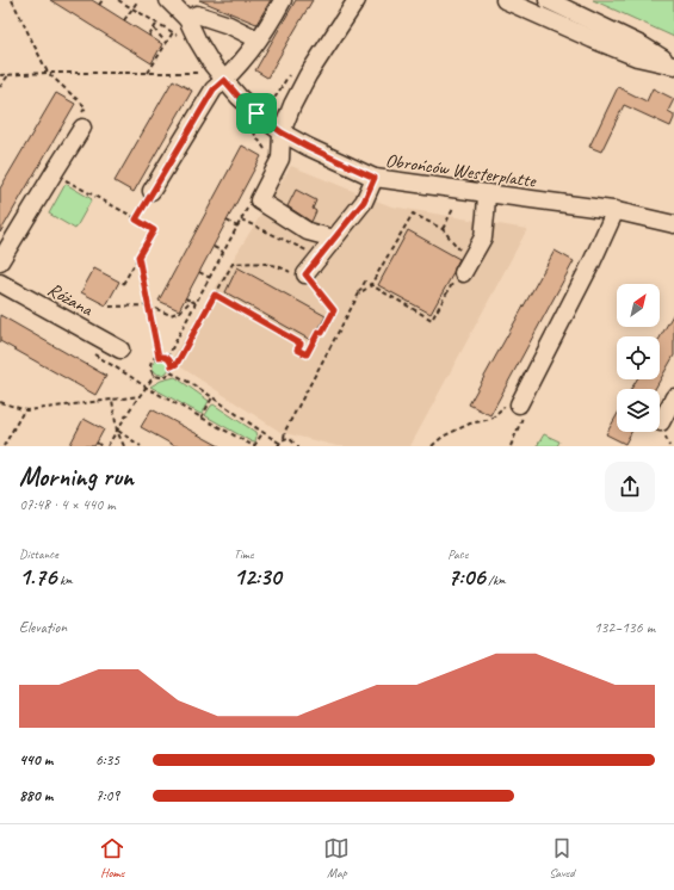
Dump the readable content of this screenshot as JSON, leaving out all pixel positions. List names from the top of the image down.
{
  "streets": {
    "street": ["Obrońców Westerplatte", "Różana"]
  },
  "north": "top right",
  "page": {
    "heading": ["Morning run", "07:48 · 4 × 440 m"],
    "stats": [
      ["Distance", "1.76 km"],
      ["Time", "12:30"],
      ["Pace", "7:06 /km"]
    ],
    "chart": ["Elevation", "132–136 m"],
    "list": [
      {
        "name": "440 m",
        "note": "6:35"
      },
      {
        "name": "880 m",
        "note": "7:09"
      }
    ],
    "tabs": ["Home", "Map", "Saved"]
  }
}
